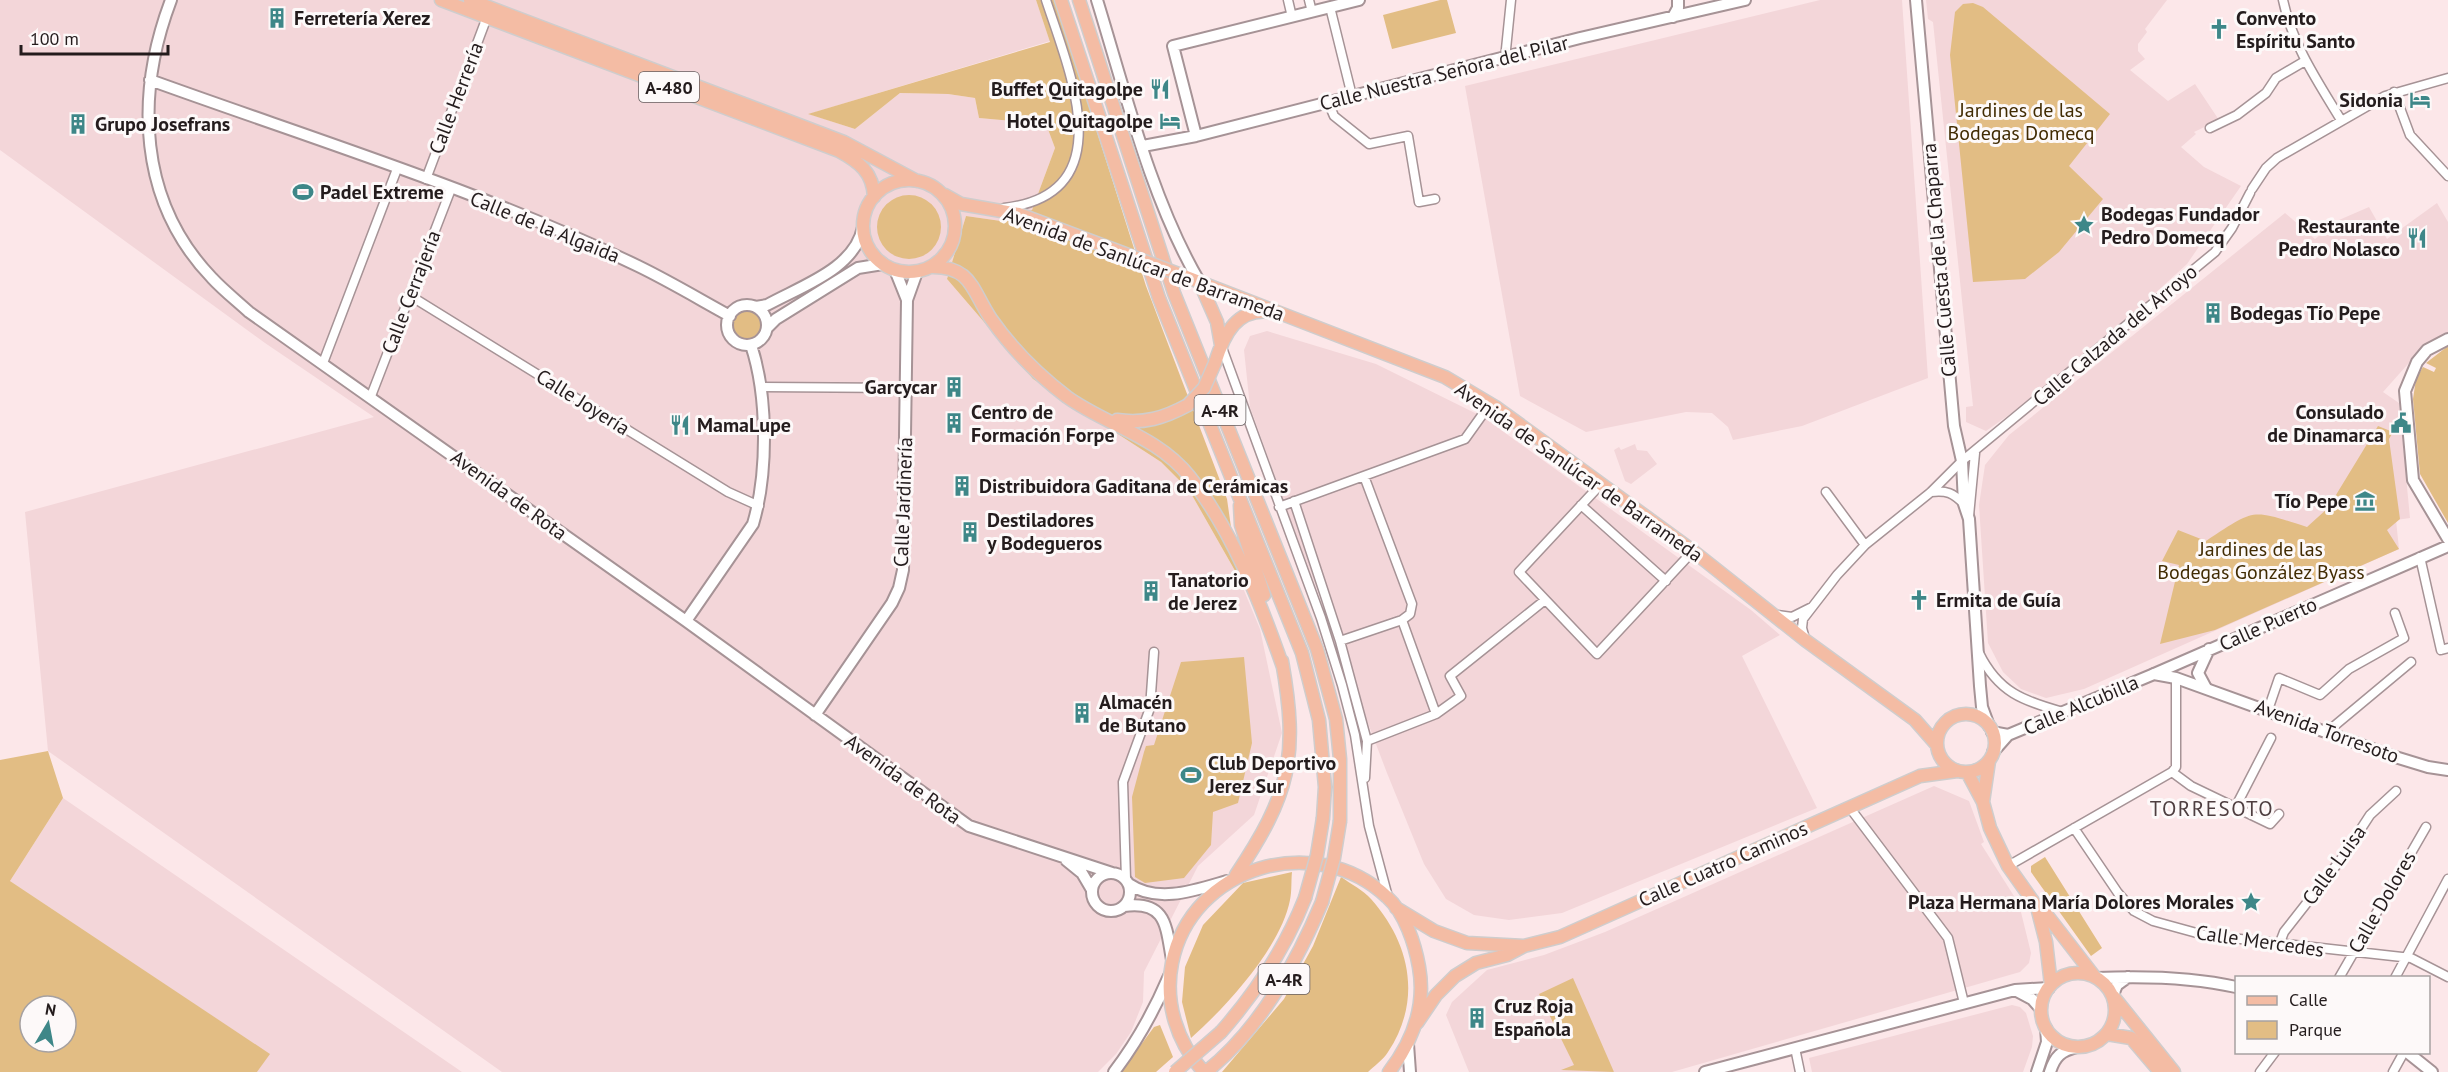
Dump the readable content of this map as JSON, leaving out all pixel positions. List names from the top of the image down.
{
  "streets": {
    "main road": [
      "A-480",
      "Avenida de Sanlúcar de Barrameda",
      "A-4R",
      "Calle Cuatro Caminos"
    ],
    "street": [
      "Calle Nuestra Señora del Pilar",
      "Calle Herrería",
      "Calle de la Algaida",
      "Calle Cuesta de la Chaparra",
      "Calle Cerrajería",
      "Calle Calzada del Arroyo",
      "Calle Joyería",
      "Avenida de Rota",
      "Calle Jardinería",
      "Calle Puerto",
      "Calle Alcubilla",
      "Avenida Torresoto",
      "Calle Luisa",
      "Calle Dolores",
      "Calle Mercedes"
    ]
  },
  "crossings": [
    ["A-480", "Calle Herrería"],
    ["A-480", "Avenida de Sanlúcar de Barrameda"],
    ["A-480", "Calle Jardinería"],
    ["Calle Herrería", "Calle de la Algaida"],
    ["Calle de la Algaida", "Calle Cerrajería"],
    ["Calle de la Algaida", "Avenida de Rota"],
    ["Calle Cuesta de la Chaparra", "Avenida de Sanlúcar de Barrameda"],
    ["Calle Cuesta de la Chaparra", "Calle Calzada del Arroyo"],
    ["Calle Cuesta de la Chaparra", "Calle Alcubilla"],
    ["Calle Cuesta de la Chaparra", "Calle Cuatro Caminos"],
    ["Avenida de Sanlúcar de Barrameda", "Calle Jardinería"],
    ["Avenida de Sanlúcar de Barrameda", "Calle Alcubilla"],
    ["Avenida de Sanlúcar de Barrameda", "Calle Cuatro Caminos"],
    ["Calle Cerrajería", "Calle Joyería"],
    ["Calle Cerrajería", "Avenida de Rota"],
    ["Avenida de Rota", "Calle Jardinería"],
    ["Calle Puerto", "Calle Alcubilla"],
    ["Calle Puerto", "Avenida Torresoto"],
    ["Calle Alcubilla", "Avenida Torresoto"],
    ["Calle Alcubilla", "Calle Cuatro Caminos"],
    ["Calle Luisa", "Calle Mercedes"],
    ["Calle Dolores", "Calle Mercedes"]
  ],
  "districts": ["TORRESOTO"],
  "parks": ["Jardines de las Bodegas Domecq", "Jardines de las Bodegas González Byass"],
  "places": {
    "building": [
      "Ferretería Xerez",
      "Grupo Josefrans",
      "Bodegas Tío Pepe",
      "Garcycar",
      "Centro de Formación Forpe",
      "Distribuidora Gaditana de Cerámicas",
      "Destiladores y Bodegueros",
      "Tanatorio de Jerez",
      "Almacén de Butano",
      "Cruz Roja Española"
    ],
    "church": ["Convento Espíritu Santo", "Ermita de Guía"],
    "restaurant": ["Buffet Quitagolpe", "Restaurante Pedro Nolasco", "MamaLupe"],
    "hotel": ["Sidonia", "Hotel Quitagolpe"],
    "sports": ["Padel Extreme", "Club Deportivo Jerez Sur"],
    "place": ["Bodegas Fundador Pedro Domecq", "Plaza Hermana María Dolores Morales"],
    "public building": ["Consulado de Dinamarca"],
    "museum": ["Tío Pepe"]
  },
  "legend": ["Calle", "Parque"],
  "scale_bar": "100 m",
  "north": "top"
}
